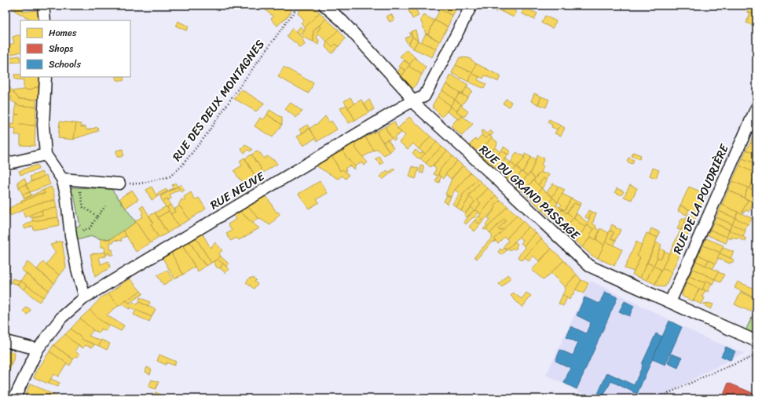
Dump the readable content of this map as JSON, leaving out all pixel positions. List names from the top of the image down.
{
  "streets": {
    "street": ["RUE NEUVE", "RUE DU GRAND PASSAGE", "RUE DE LA POUDRIÈRE"],
    "path": ["RUE DES DEUX MONTAGNES"]
  },
  "crossings": [
    ["RUE NEUVE", "RUE DU GRAND PASSAGE"],
    ["RUE DU GRAND PASSAGE", "RUE DE LA POUDRIÈRE"]
  ],
  "legend": ["Homes", "Shops", "Schools"]
}
